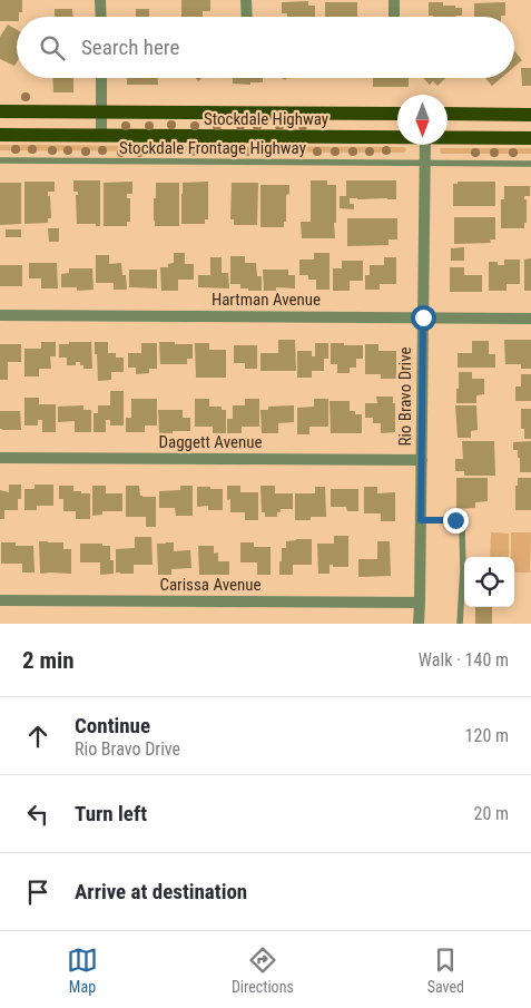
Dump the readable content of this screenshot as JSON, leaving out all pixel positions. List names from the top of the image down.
{
  "streets": {
    "main road": ["Stockdale Highway"],
    "street": [
      "Hartman Avenue",
      "Rio Bravo Drive",
      "Daggett Avenue",
      "Carissa Avenue"
    ],
    "lane": ["Stockdale Frontage Highway"]
  },
  "crossings": [
    ["Stockdale Frontage Highway", "Rio Bravo Drive"],
    ["Hartman Avenue", "Rio Bravo Drive"],
    ["Rio Bravo Drive", "Daggett Avenue"],
    ["Rio Bravo Drive", "Carissa Avenue"]
  ],
  "north": "bottom",
  "page": {
    "search": "Search here",
    "heading": ["2 min", "Walk · 140 m"],
    "list": [
      ["Continue", "Rio Bravo Drive", "120 m"],
      ["Turn left", "20 m"],
      "Arrive at destination"
    ],
    "nav": ["Map", "Directions", "Saved"]
  }
}
